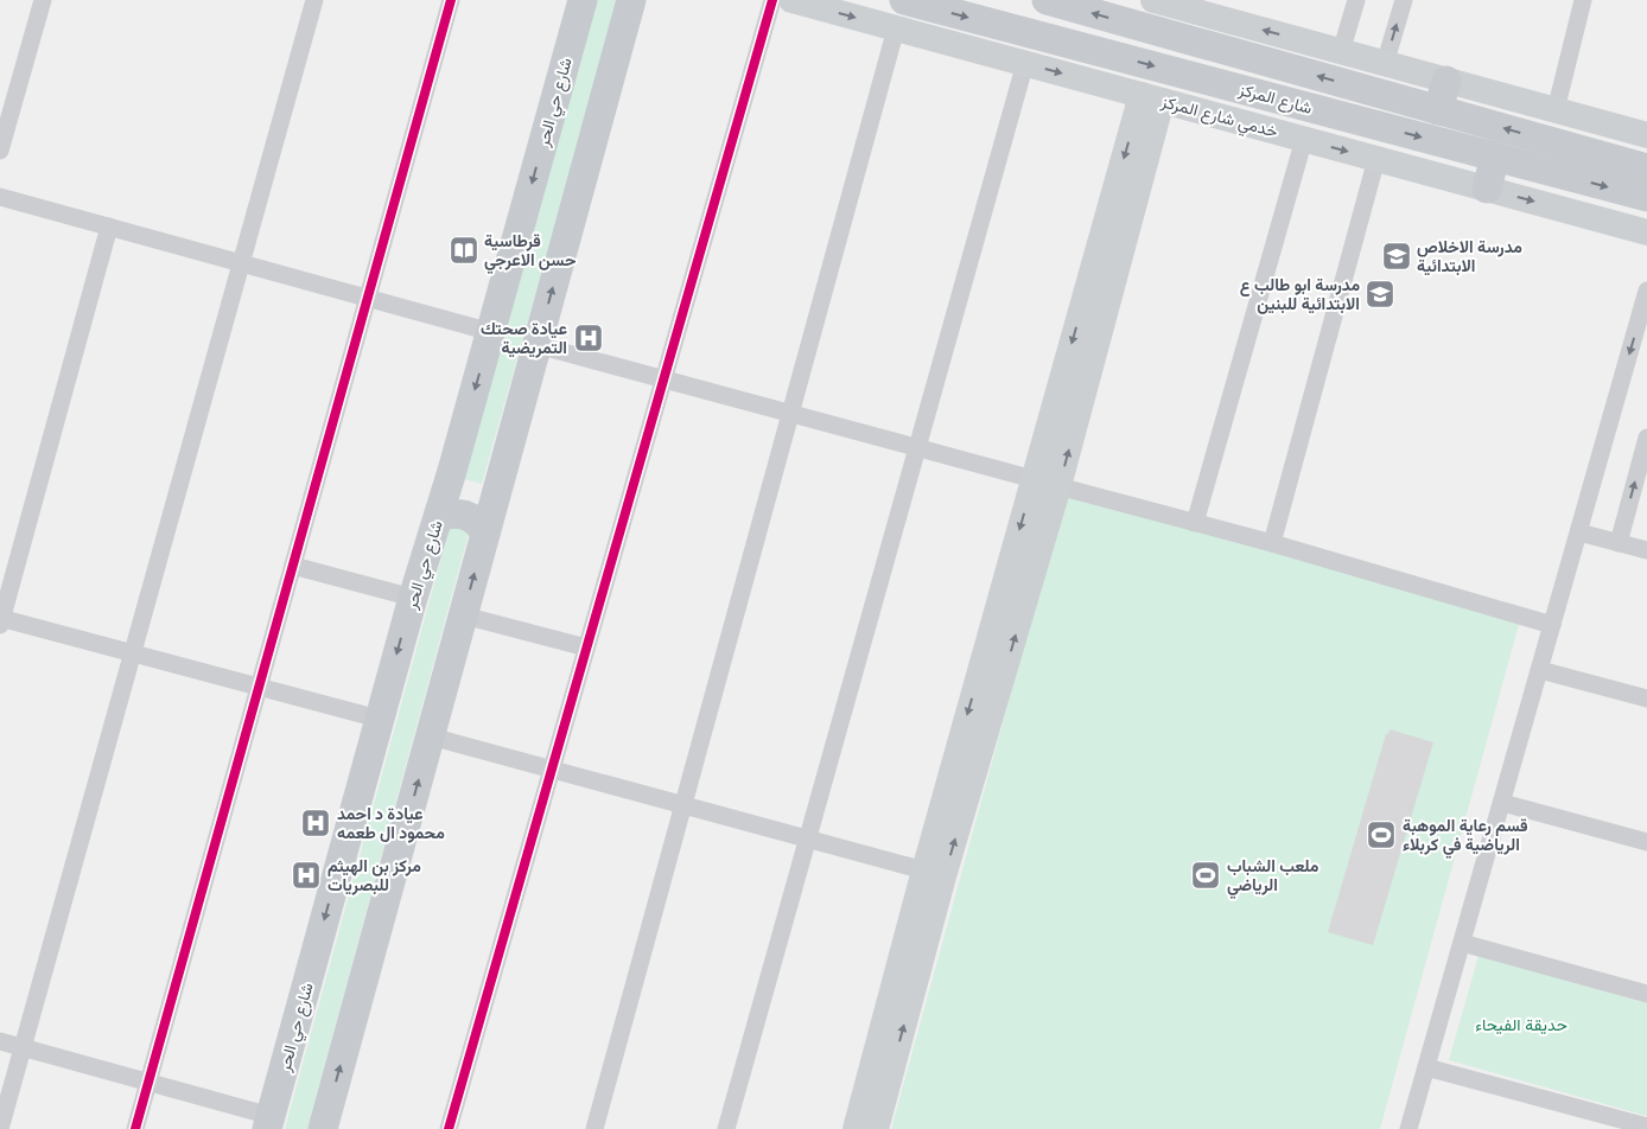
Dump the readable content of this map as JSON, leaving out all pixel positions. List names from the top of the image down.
{
  "streets": {
    "main road": ["شارع المركز", "شارع حي الحر"],
    "street": ["خدمي شارع المركز"]
  },
  "parks": ["حديقة الفيحاء"],
  "places": {
    "library": ["قرطاسية حسن الاعرجي"],
    "school or university": ["مدرسة الاخلاص الابتدائية", "مدرسة ابو طالب ع الابتدائية للبنين"],
    "hospital": ["عيادة صحتك التمريضية", "عيادة د احمد محمود ال طعمه", "مركز بن الهيثم للبصريات"],
    "sports": ["قسم رعاية الموهبة الرياضية في كربلاء", "ملعب الشباب الرياضي"]
  }
}
